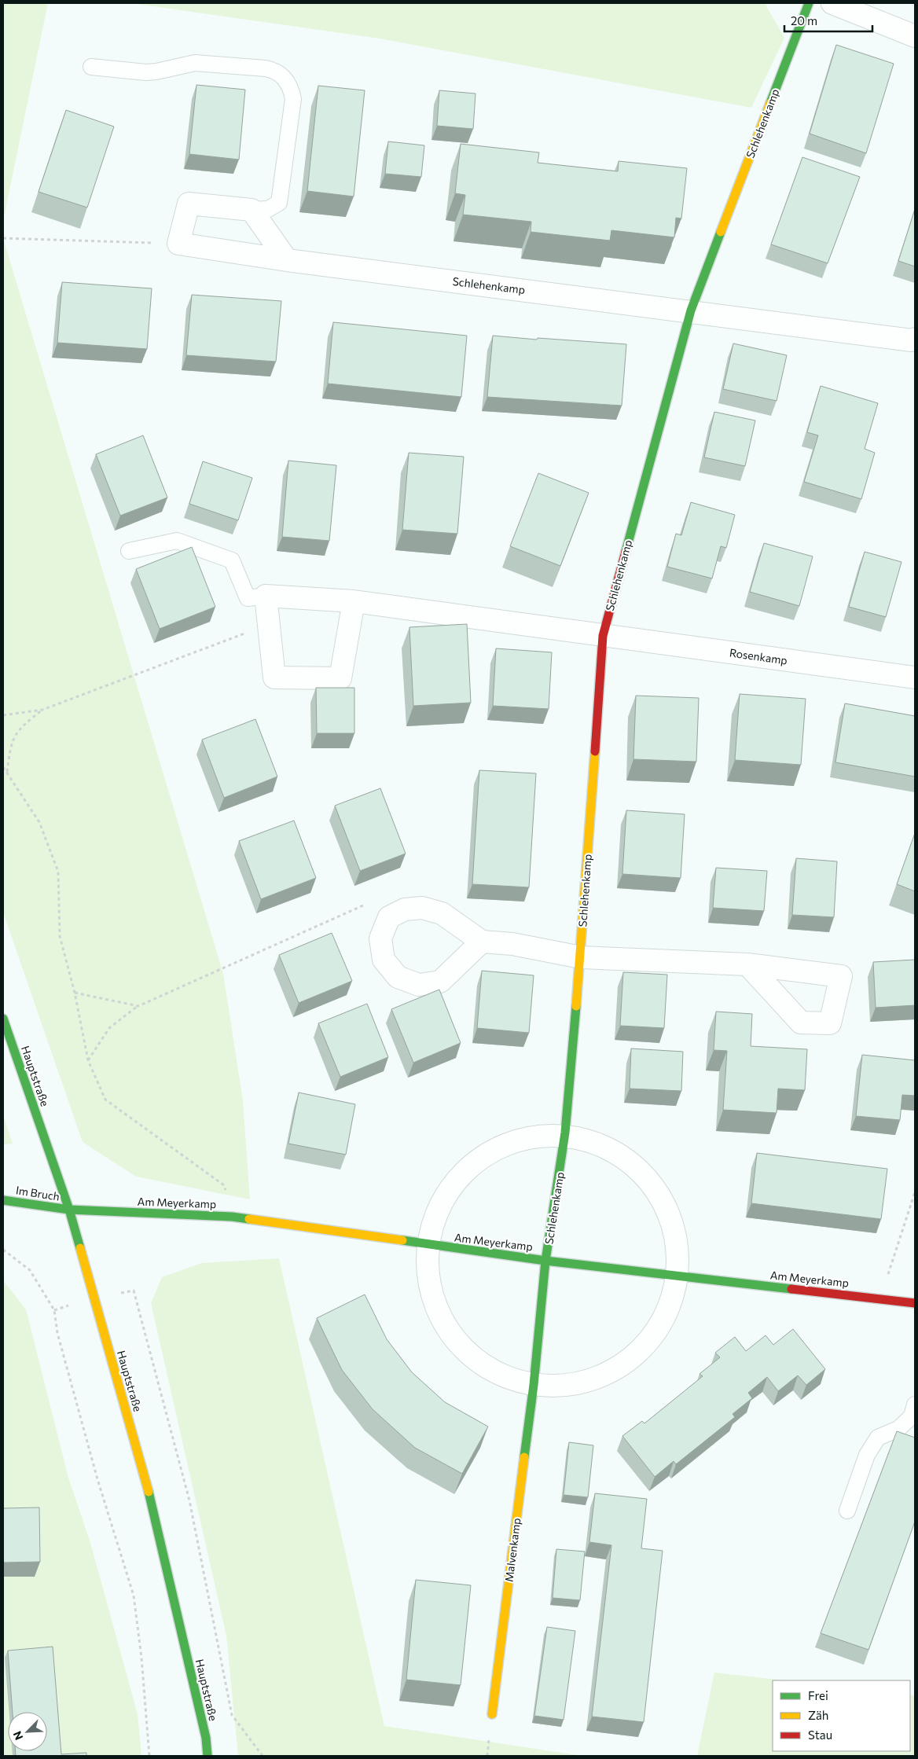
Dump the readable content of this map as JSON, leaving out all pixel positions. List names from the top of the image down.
{
  "streets": {
    "street": [
      "Schlehenkamp",
      "Rosenkamp",
      "Hauptstraße",
      "Im Bruch",
      "Am Meyerkamp",
      "Malvenkamp"
    ]
  },
  "crossings": [
    ["Schlehenkamp", "Rosenkamp"],
    ["Schlehenkamp", "Am Meyerkamp"],
    ["Schlehenkamp", "Malvenkamp"],
    ["Hauptstraße", "Im Bruch"],
    ["Hauptstraße", "Am Meyerkamp"],
    ["Im Bruch", "Am Meyerkamp"],
    ["Am Meyerkamp", "Malvenkamp"]
  ],
  "legend": ["Frei", "Zäh", "Stau"],
  "scale_bar": "20 m",
  "north": "bottom left"
}
